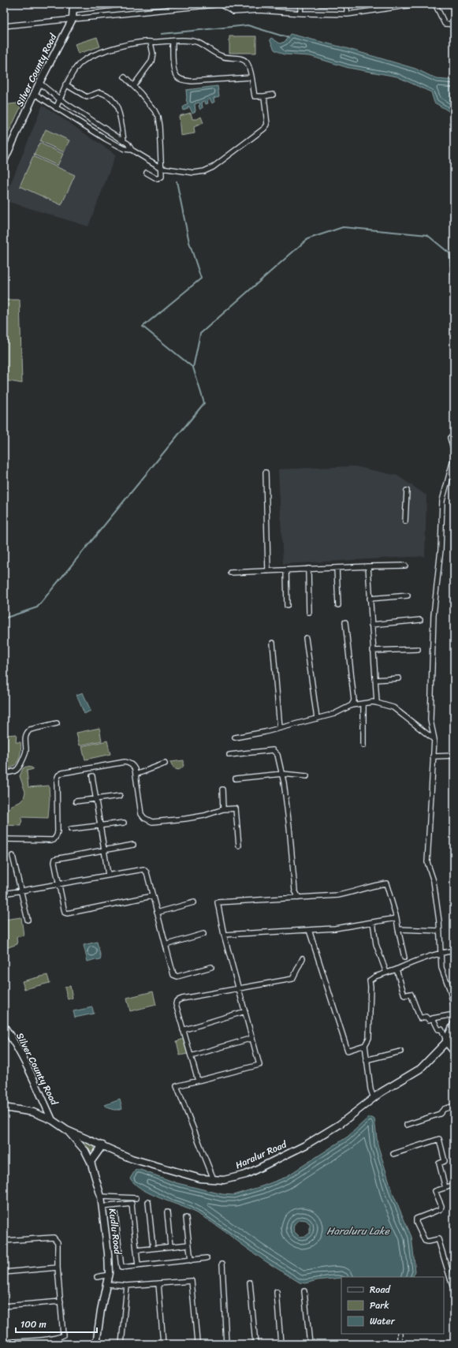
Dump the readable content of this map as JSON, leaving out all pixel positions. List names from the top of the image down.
{
  "streets": {
    "street": ["Silver County Road", "Haralur Road", "Kudlu Road"]
  },
  "crossings": [
    ["Silver County Road", "Haralur Road"],
    ["Haralur Road", "Kudlu Road"]
  ],
  "water": ["Haraluru Lake"],
  "legend": ["Road", "Park", "Water"],
  "scale_bar": "100 m"
}
